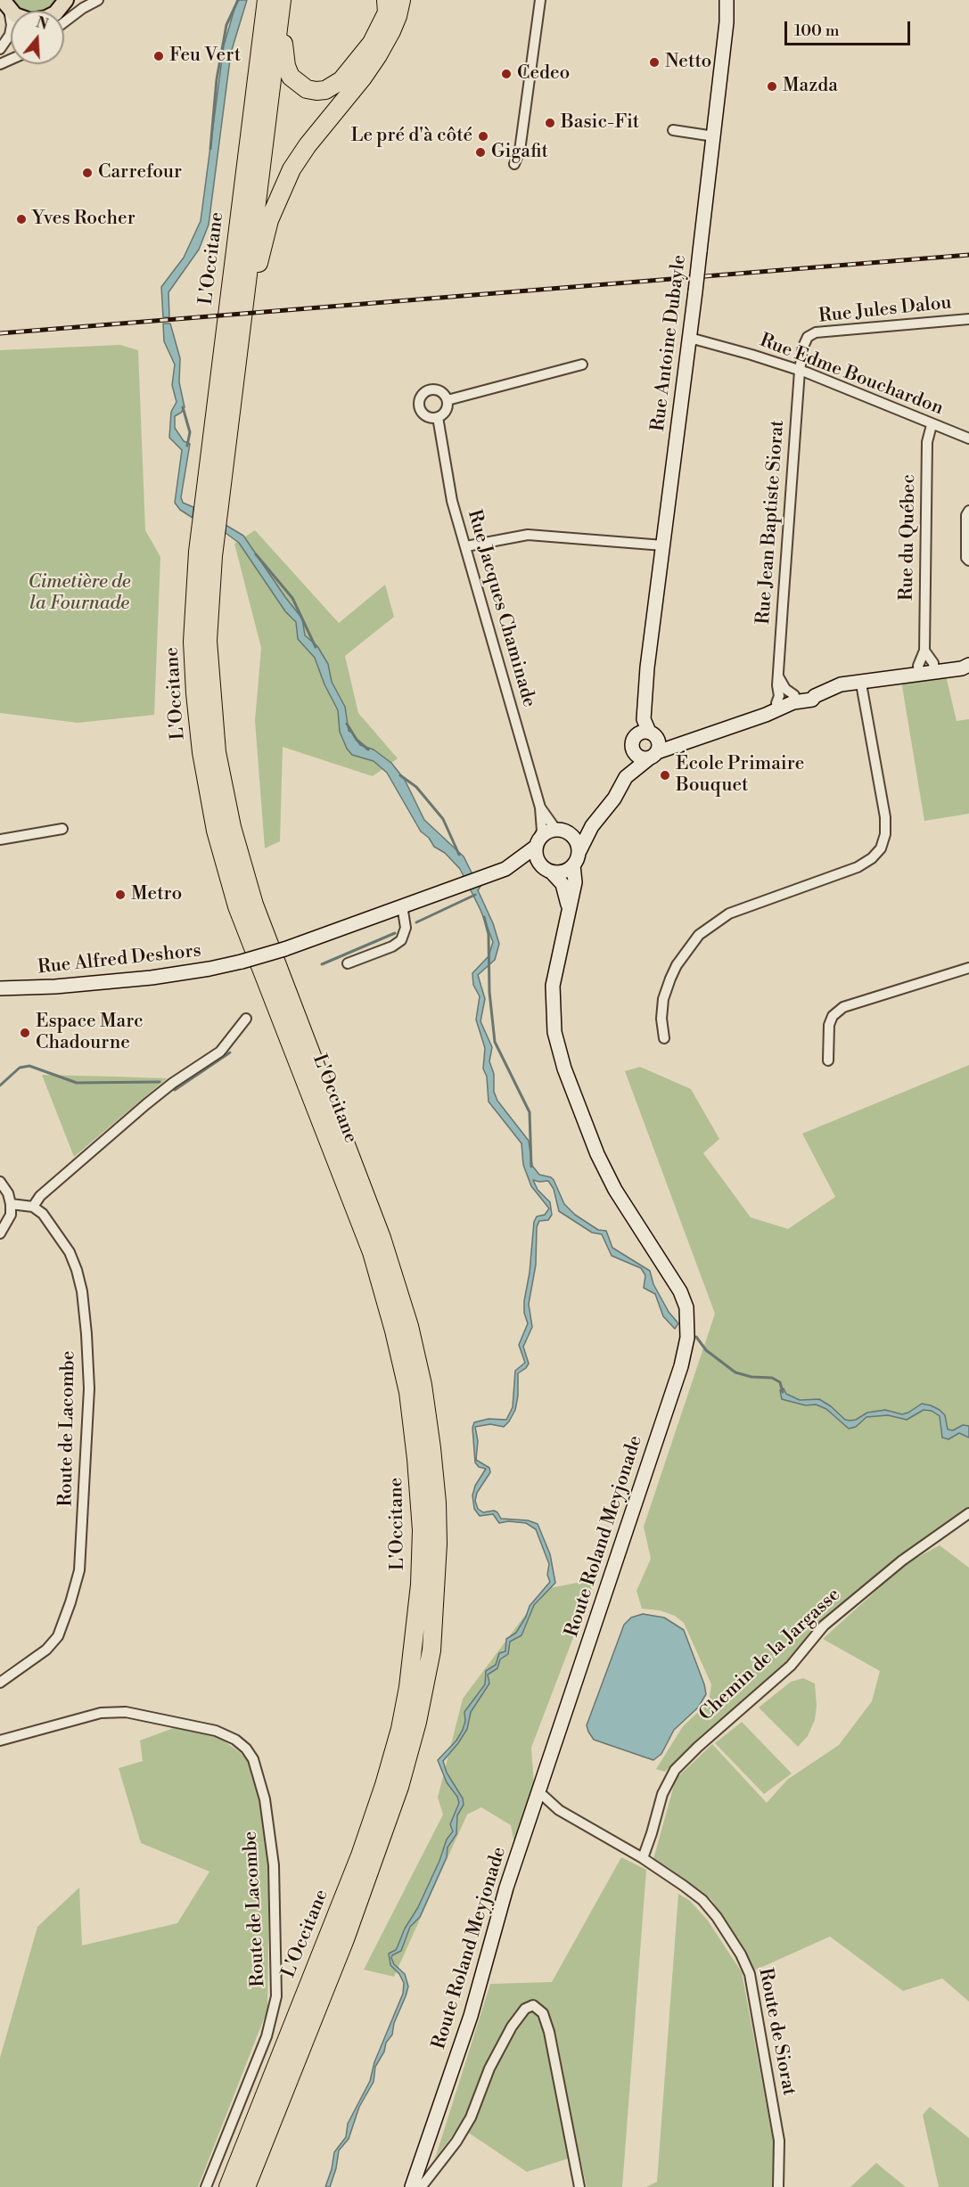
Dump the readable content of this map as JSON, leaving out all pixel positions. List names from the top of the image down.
{
  "streets": {
    "highway": ["L'Occitane"],
    "main road": ["Rue Antoine Dubayle", "Rue Alfred Deshors", "Route Roland Meyjonade"],
    "street": [
      "Rue Jules Dalou",
      "Rue Edme Bouchardon",
      "Rue Jean Baptiste Siorat",
      "Rue du Québec",
      "Rue Jacques Chaminade",
      "Route de Lacombe",
      "Chemin de la Jargasse",
      "Route de Siorat"
    ]
  },
  "crossings": [
    ["Rue Jules Dalou", "Rue Edme Bouchardon"],
    ["Rue Jules Dalou", "Rue Jean Baptiste Siorat"],
    ["Rue Antoine Dubayle", "Rue Edme Bouchardon"],
    ["Rue Antoine Dubayle", "Rue Jacques Chaminade"],
    ["Rue Antoine Dubayle", "Route Roland Meyjonade"],
    ["Rue Edme Bouchardon", "Rue Jean Baptiste Siorat"],
    ["Rue Edme Bouchardon", "Rue du Québec"],
    ["Rue Jacques Chaminade", "Route Roland Meyjonade"],
    ["Route Roland Meyjonade", "Route de Siorat"],
    ["Chemin de la Jargasse", "Route de Siorat"]
  ],
  "parks": ["Cimetière de la Fournade"],
  "places": [
    "Feu Vert",
    "Netto",
    "Cedeo",
    "Mazda",
    "Basic-Fit",
    "Le pré d'à côté",
    "Gigafit",
    "Carrefour",
    "Yves Rocher",
    "École Primaire Bouquet",
    "Metro",
    "Espace Marc Chadourne"
  ],
  "scale_bar": "100 m",
  "north": "top"
}
